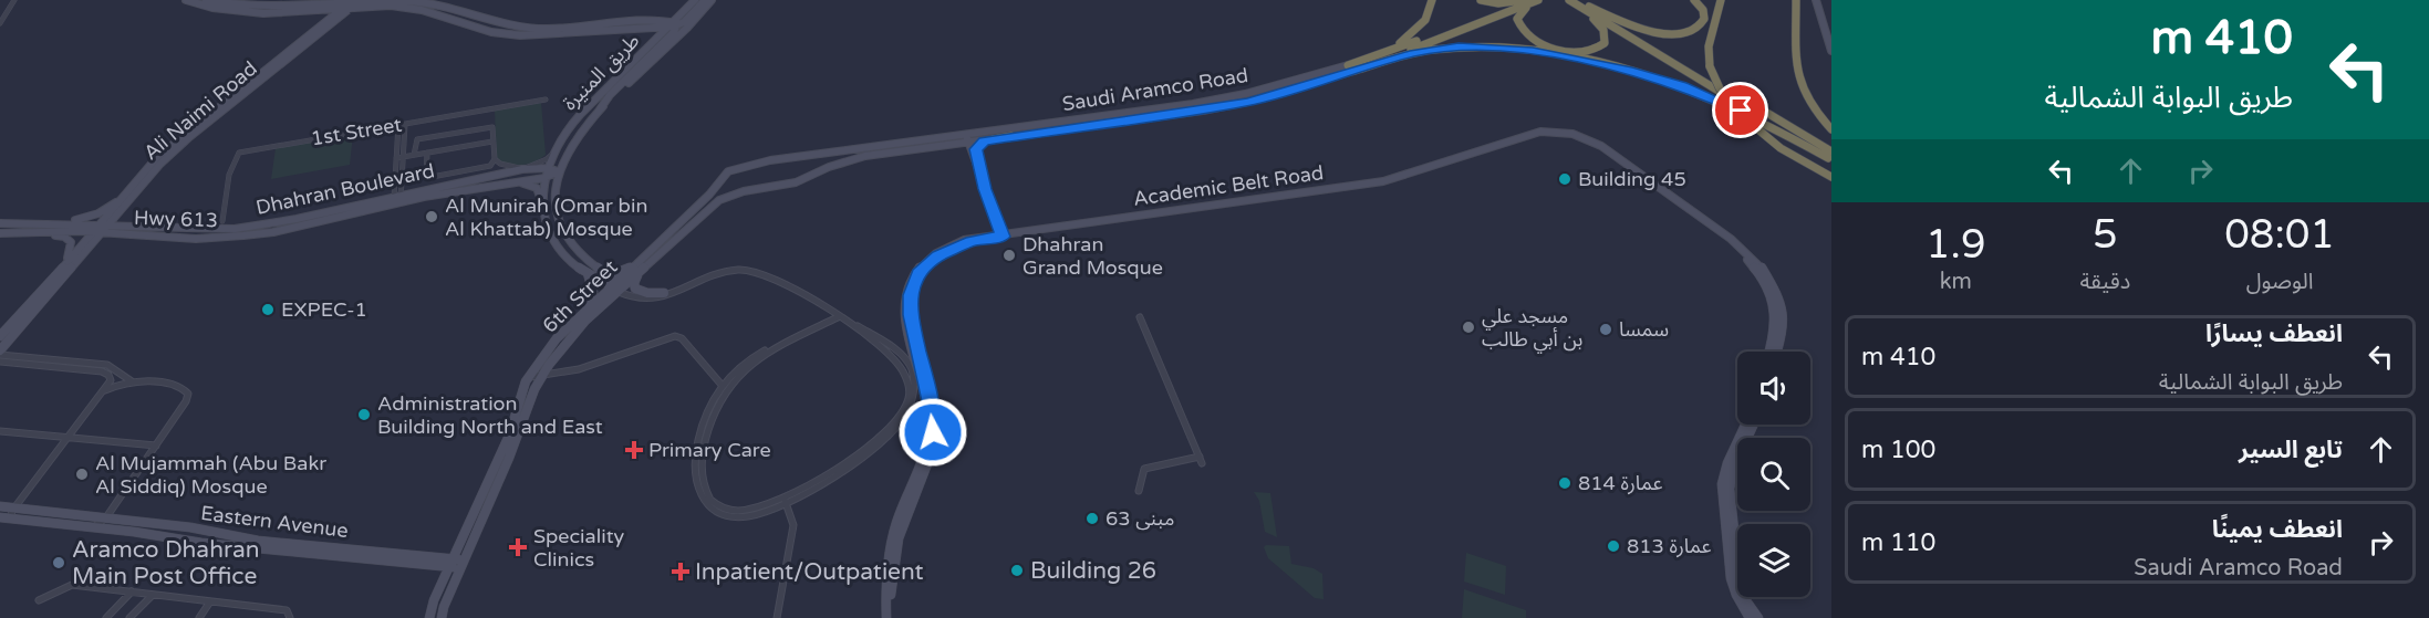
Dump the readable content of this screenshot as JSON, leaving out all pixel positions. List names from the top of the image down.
{
  "streets": {
    "main road": [
      "طريق المنيرة",
      "Saudi Aramco Road",
      "Ali Naimi Road",
      "Academic Belt Road",
      "Dhahran Boulevard",
      "Hwy 613",
      "6th Street",
      "Eastern Avenue"
    ],
    "street": ["1st Street"]
  },
  "crossings": [
    ["طريق المنيرة", "Dhahran Boulevard"],
    ["طريق المنيرة", "Hwy 613"],
    ["Saudi Aramco Road", "6th Street"],
    ["Ali Naimi Road", "Dhahran Boulevard"],
    ["Ali Naimi Road", "Hwy 613"],
    ["Dhahran Boulevard", "Hwy 613"],
    ["6th Street", "Eastern Avenue"]
  ],
  "places": {
    "other": [
      "Building 45",
      "Al Munirah (Omar bin Al Khattab) Mosque",
      "Dhahran Grand Mosque",
      "EXPEC-1",
      "مسجد علي بن أبي طالب",
      "سمسا",
      "Administration Building North and East",
      "Al Mujammah (Abu Bakr Al Siddiq) Mosque",
      "عمارة 814",
      "مبنى 63",
      "عمارة 813",
      "Aramco Dhahran Main Post Office",
      "Building 26"
    ],
    "health": ["Primary Care", "Speciality Clinics", "Inpatient/Outpatient"]
  },
  "page": {
    "turn": ["410 m", "طريق البوابة الشمالية"],
    "eta": [
      "08:01",
      "الوصول",
      "5",
      "دقيقة",
      "1.9",
      "km"
    ],
    "list": [
      {
        "name": "انعطف يسارًا",
        "note": "طريق البوابة الشمالية",
        "value": "410 m"
      },
      {
        "name": "تابع السير",
        "value": "100 m"
      },
      {
        "name": "انعطف يمينًا",
        "note": "Saudi Aramco Road",
        "value": "110 m"
      }
    ]
  }
}
